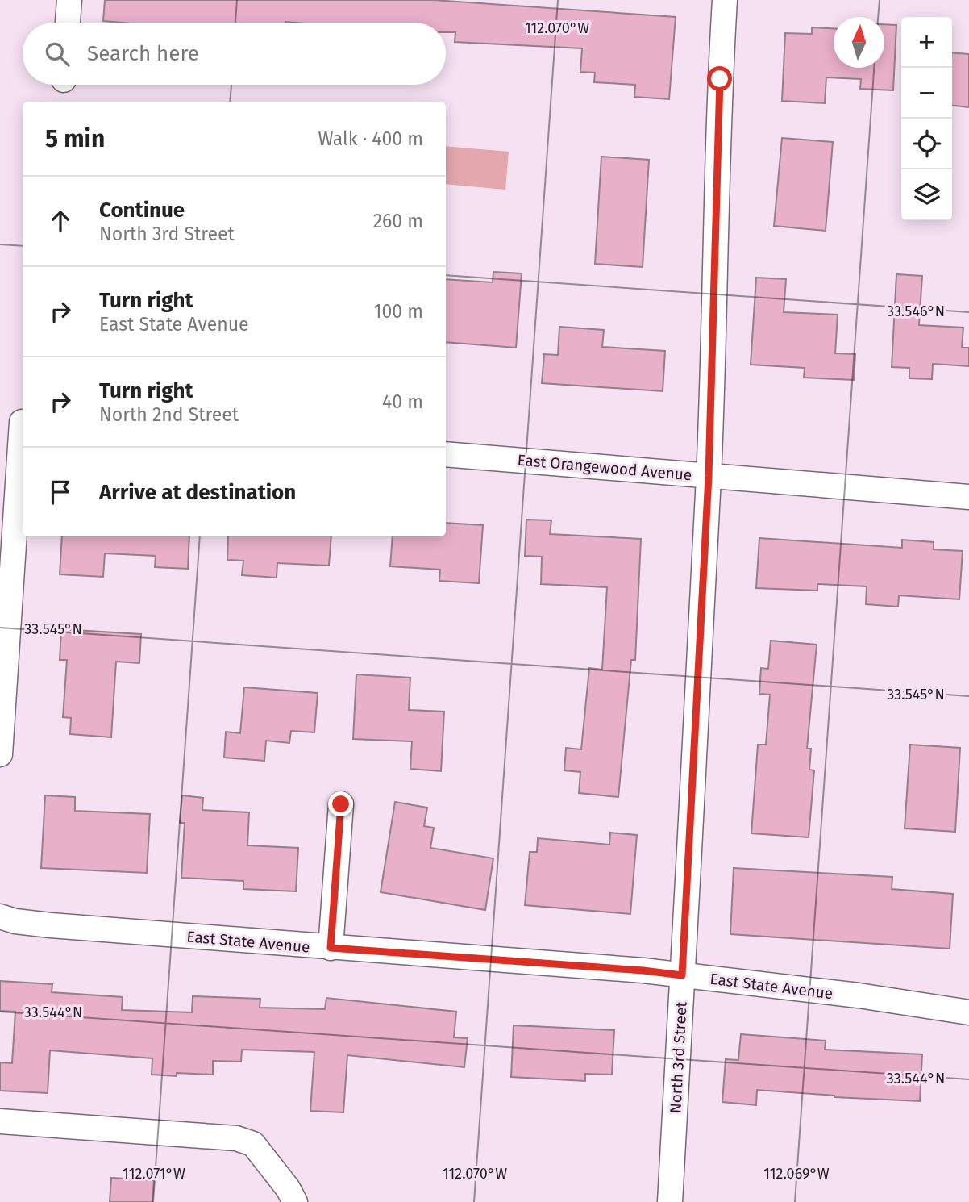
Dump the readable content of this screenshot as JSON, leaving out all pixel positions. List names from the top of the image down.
{
  "streets": {
    "street": ["East Orangewood Avenue", "East State Avenue", "North 3rd Street"]
  },
  "crossings": [
    ["East Orangewood Avenue", "North 3rd Street"],
    ["East State Avenue", "North 3rd Street"]
  ],
  "north": "top",
  "page": {
    "map_buttons": ["+", "−"],
    "search": "Search here",
    "heading": ["5 min", "Walk · 400 m"],
    "list": [
      ["Continue", "North 3rd Street", "260 m"],
      ["Turn right", "East State Avenue", "100 m"],
      ["Turn right", "North 2nd Street", "40 m"],
      "Arrive at destination"
    ]
  },
  "coordinates": [
    "112.070°W",
    "33.546°N",
    "33.545°N",
    "33.544°N",
    "112.071°W",
    "112.069°W"
  ]
}
